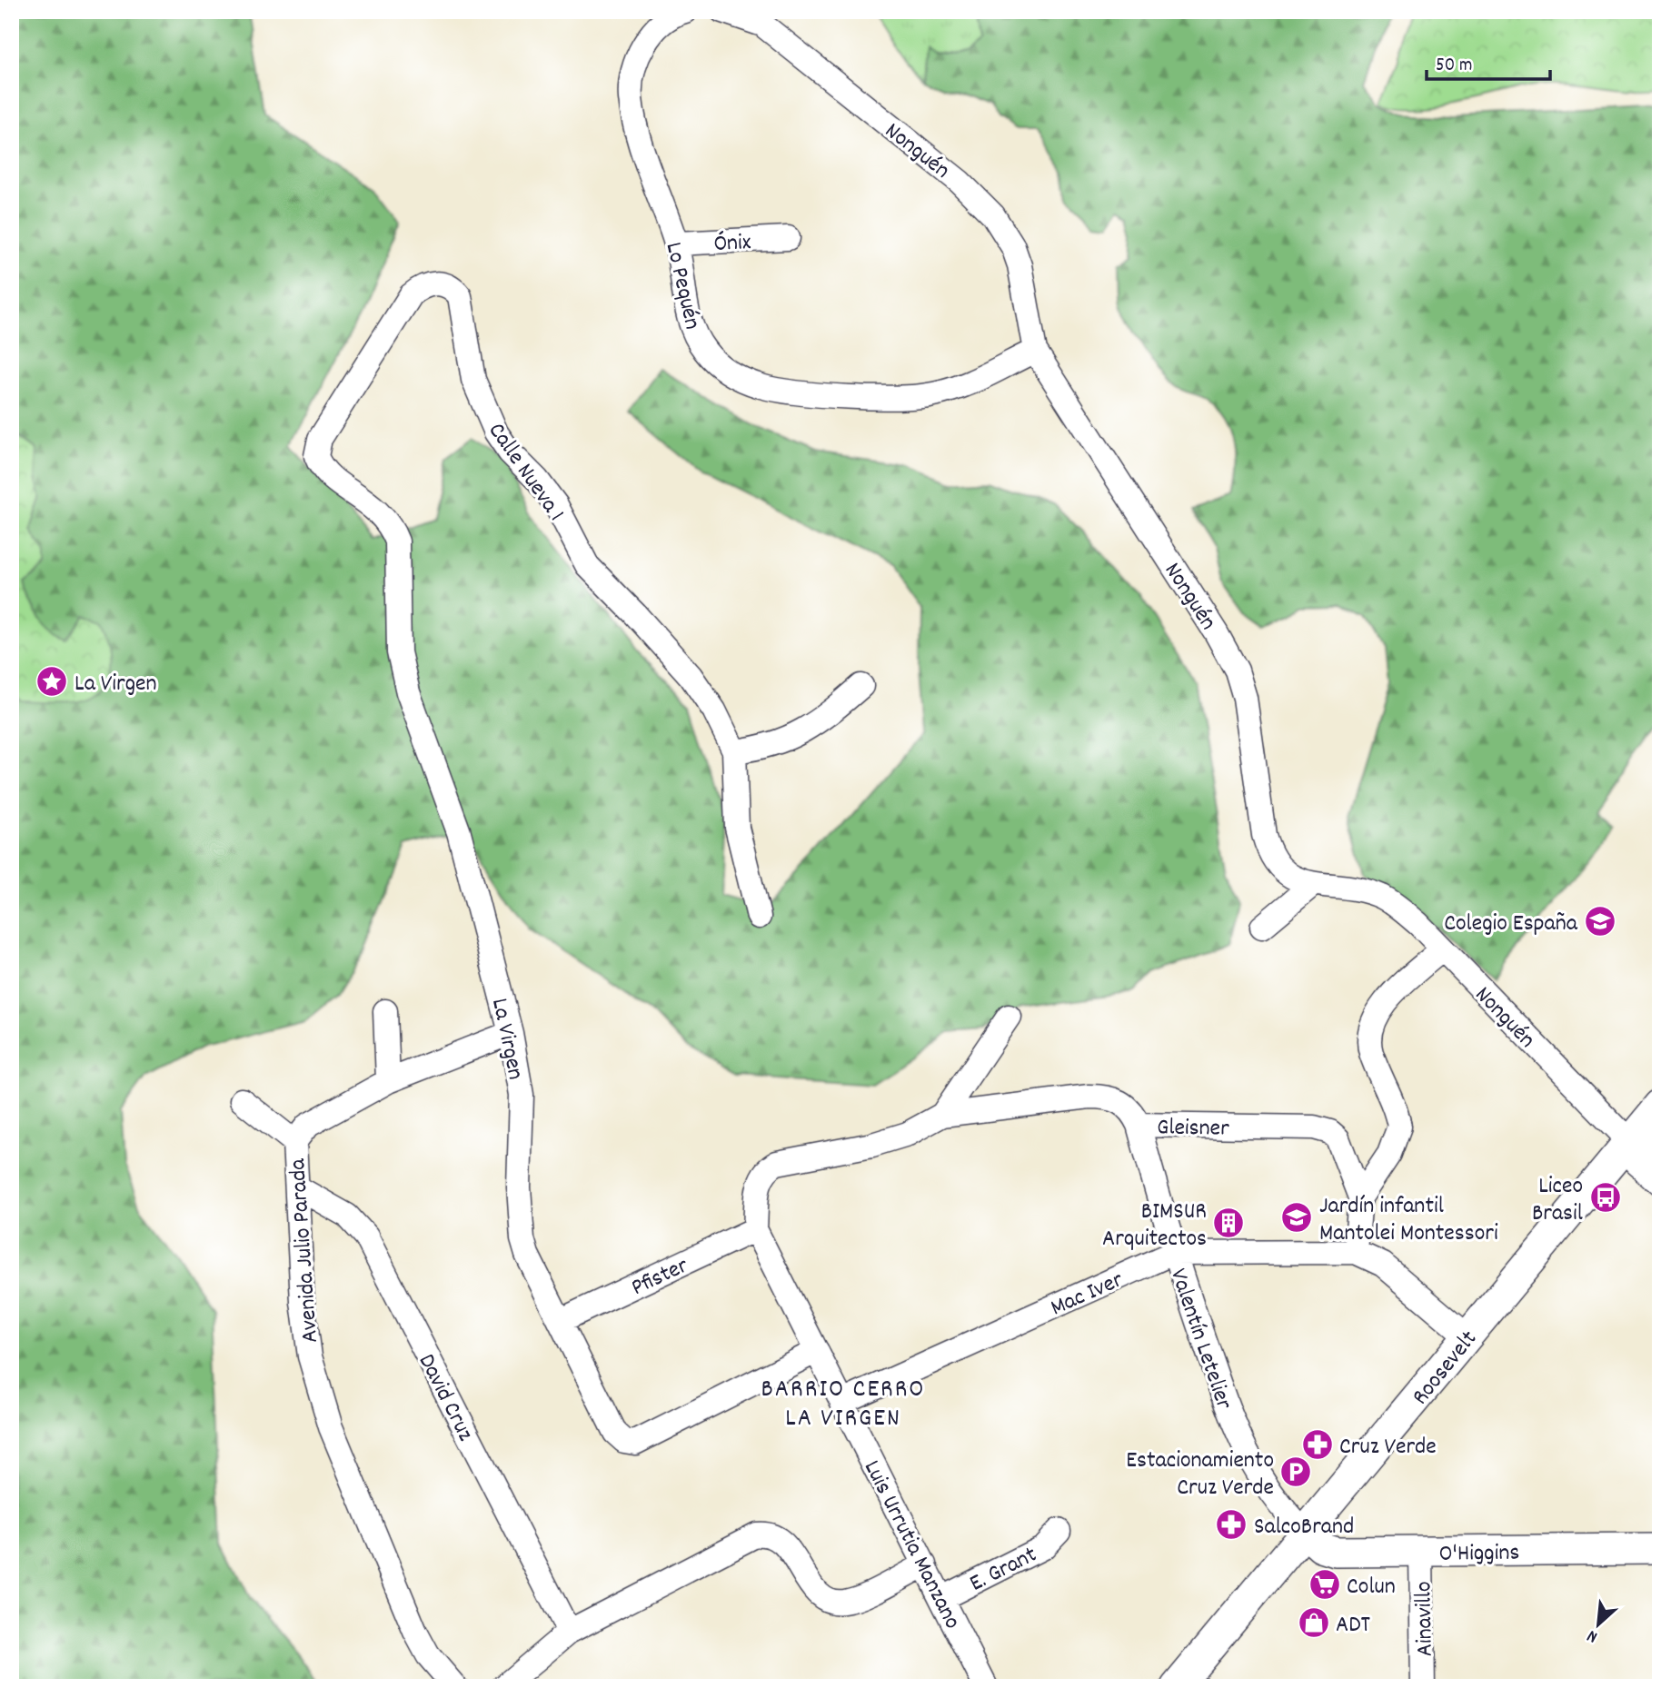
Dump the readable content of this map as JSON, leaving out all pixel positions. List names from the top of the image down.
{
  "streets": {
    "main road": ["Roosevelt", "O'Higgins"],
    "street": [
      "Nonguén",
      "Ónix",
      "Lo Pequén",
      "Calle Nueva 1",
      "La Virgen",
      "Gleisner",
      "Avenida Julio Parada",
      "Pfister",
      "Mac Iver",
      "Valentín Letelier",
      "David Cruz",
      "Luis Urrutia Manzano",
      "E. Grant",
      "Ainavillo"
    ]
  },
  "crossings": [
    ["Nonguén", "Lo Pequén"],
    ["Nonguén", "Roosevelt"],
    ["Ónix", "Lo Pequén"],
    ["Calle Nueva 1", "La Virgen"],
    ["La Virgen", "Avenida Julio Parada"],
    ["La Virgen", "Pfister"],
    ["La Virgen", "Luis Urrutia Manzano"],
    ["Gleisner", "Pfister"],
    ["Gleisner", "Mac Iver"],
    ["Gleisner", "Valentín Letelier"],
    ["Gleisner", "Luis Urrutia Manzano"],
    ["Avenida Julio Parada", "David Cruz"],
    ["Pfister", "Luis Urrutia Manzano"],
    ["Mac Iver", "Valentín Letelier"],
    ["Mac Iver", "Roosevelt"],
    ["Mac Iver", "Luis Urrutia Manzano"],
    ["Valentín Letelier", "Roosevelt"],
    ["Valentín Letelier", "O'Higgins"],
    ["Roosevelt", "O'Higgins"],
    ["Luis Urrutia Manzano", "E. Grant"],
    ["O'Higgins", "Ainavillo"]
  ],
  "districts": ["BARRIO CERRO LA VIRGEN"],
  "places": {
    "place": ["La Virgen"],
    "school or university": ["Colegio España", "Jardín infantil Mantolei Montessori"],
    "bus stop": ["Liceo Brasil"],
    "building": ["BIMSUR Arquitectos"],
    "pharmacy": ["Cruz Verde", "SalcoBrand"],
    "parking": ["Estacionamiento Cruz Verde"],
    "supermarket": ["Colun"],
    "shop": ["ADT"]
  },
  "scale_bar": "50 m",
  "north": "bottom left"
}
